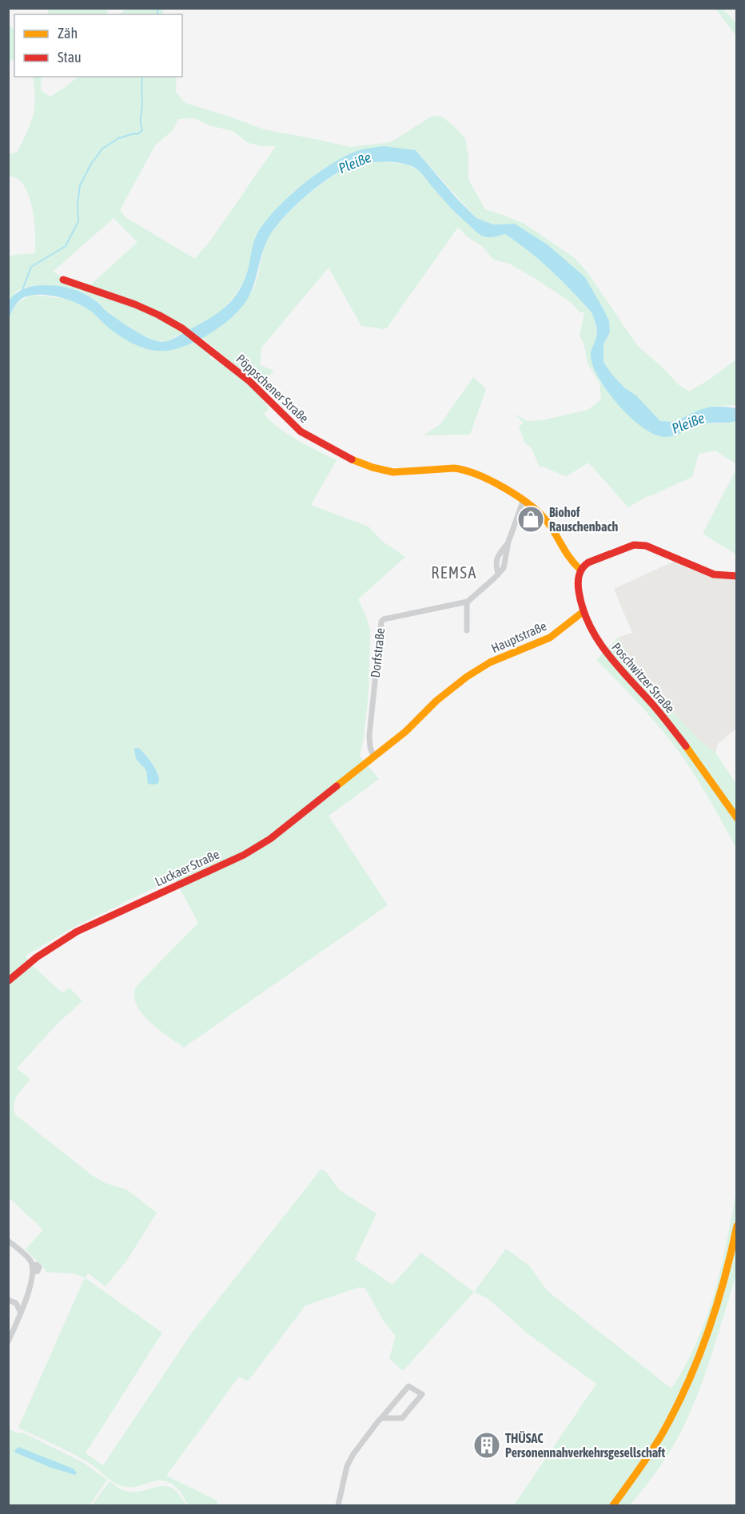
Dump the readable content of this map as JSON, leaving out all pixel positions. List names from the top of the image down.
{
  "streets": {
    "main road": [
      "Pöppschener Straße",
      "Hauptstraße",
      "Poschwitzer Straße",
      "Luckaer Straße"
    ],
    "street": ["Dorfstraße"]
  },
  "crossings": [
    ["Pöppschener Straße", "Dorfstraße"],
    ["Hauptstraße", "Dorfstraße"],
    ["Hauptstraße", "Poschwitzer Straße"],
    ["Hauptstraße", "Luckaer Straße"]
  ],
  "districts": ["REMSA"],
  "water": ["Pleiße"],
  "places": {
    "shop": ["Biohof Rauschenbach"],
    "building": ["THÜSAC Personennahverkehrsgesellschaft"]
  },
  "legend": ["Zäh", "Stau"]
}
